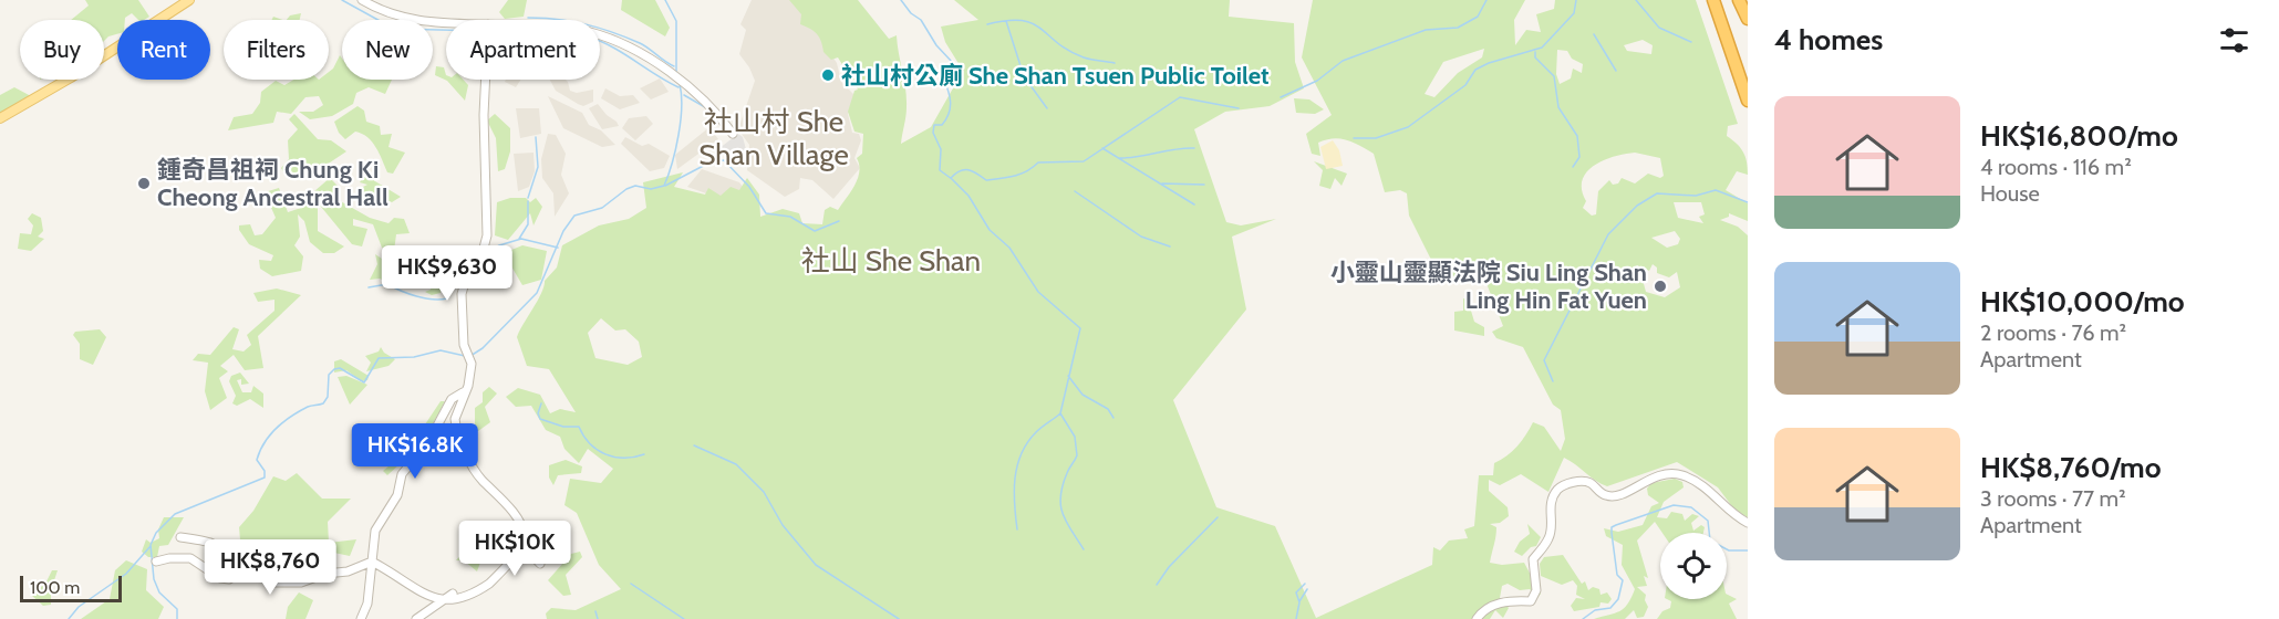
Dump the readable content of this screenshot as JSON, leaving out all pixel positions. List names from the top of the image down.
{
  "districts": ["社山村 She Shan Village", "社山 She Shan"],
  "places": ["社山村公廁 She Shan Tsuen Public Toilet", "鍾奇昌祖祠 Chung Ki Cheong Ancestral Hall", "小靈山靈顯法院 Siu Ling Shan Ling Hin Fat Yuen"],
  "scale_bar": "100 m",
  "page": {
    "heading": "4 homes",
    "chip": [
      "Buy",
      "Rent",
      "Filters",
      "New",
      "Apartment"
    ],
    "list": [
      {
        "name": "HK$16,800/mo",
        "note": "4 rooms · 116 m² · House"
      },
      {
        "name": "HK$10,000/mo",
        "note": "2 rooms · 76 m² · Apartment"
      },
      {
        "name": "HK$8,760/mo",
        "note": "3 rooms · 77 m² · Apartment"
      }
    ],
    "price": [
      "HK$9,630",
      "HK$16.8K",
      "HK$10K",
      "HK$8,760"
    ],
    "scale": "100 m"
  }
}
